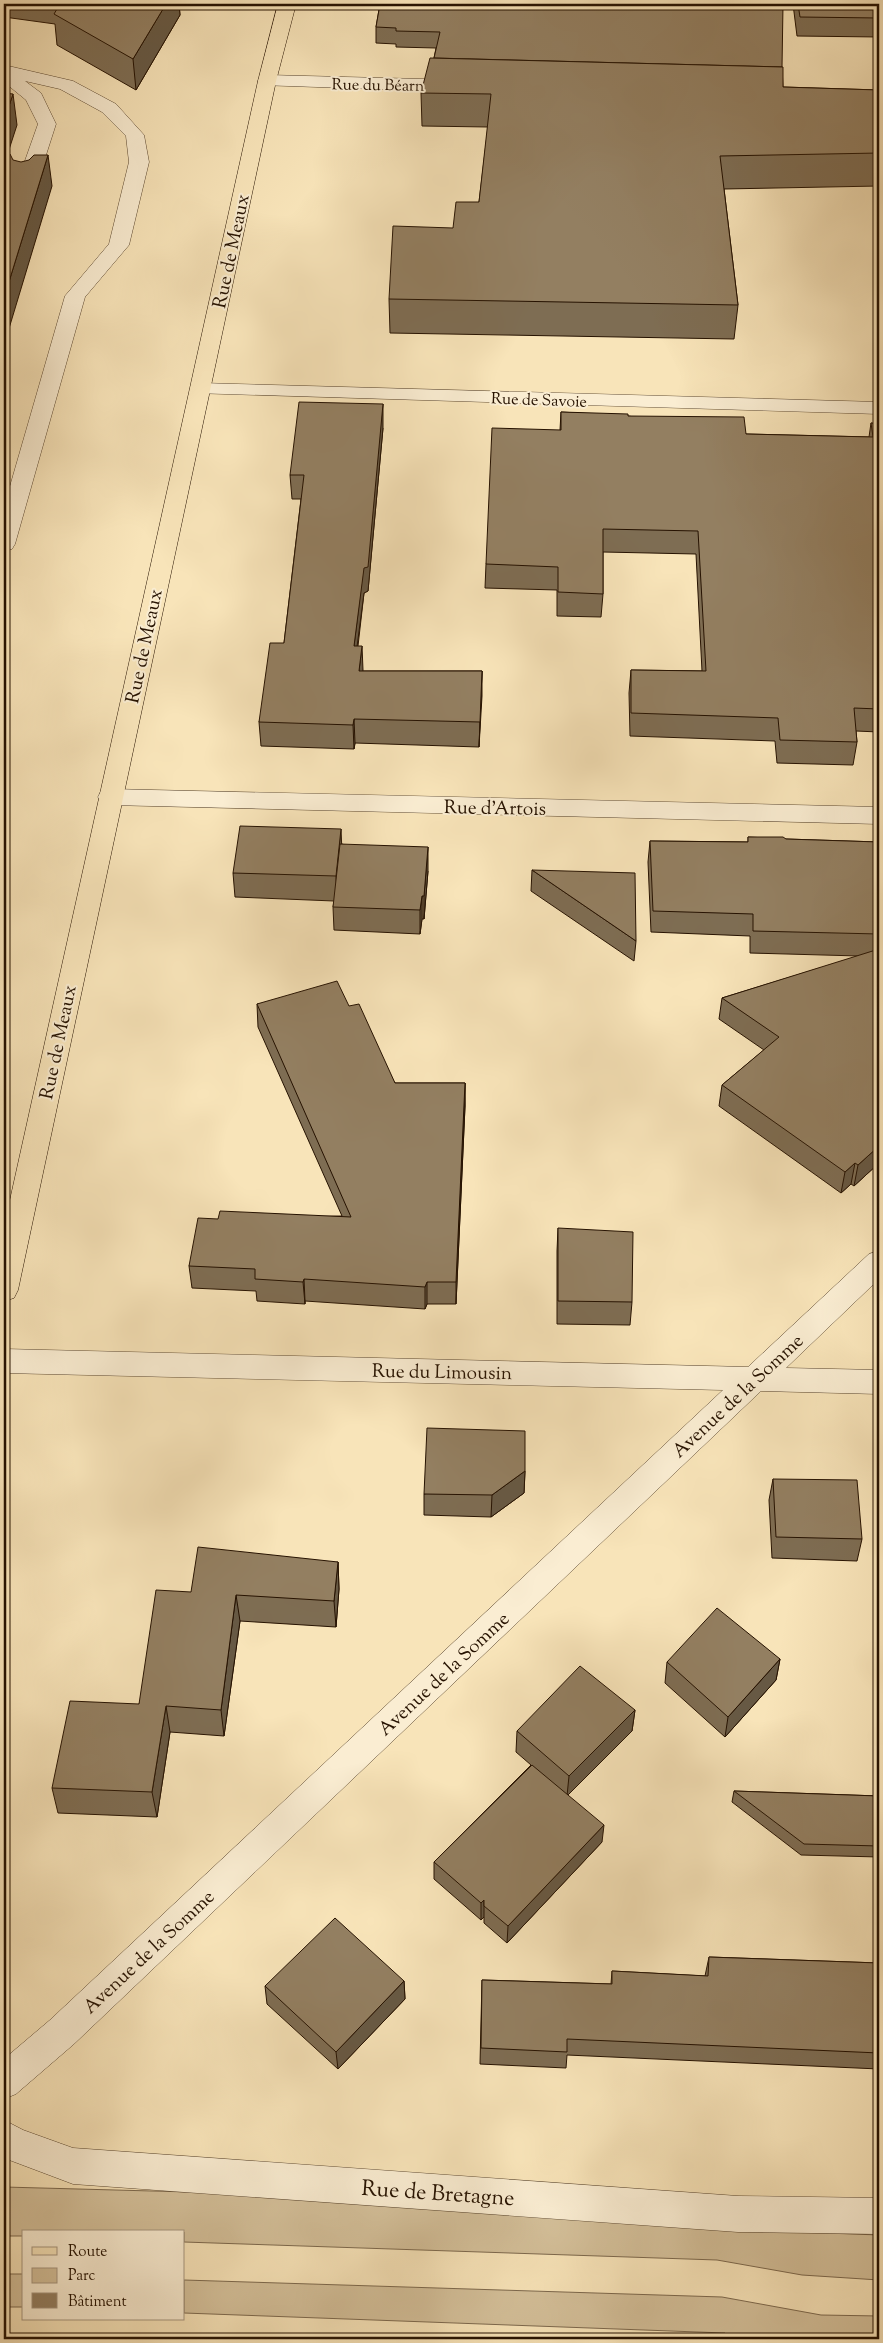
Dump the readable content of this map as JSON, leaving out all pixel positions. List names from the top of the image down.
{
  "streets": {
    "main road": ["Rue de Meaux"],
    "street": [
      "Rue du Béarn",
      "Rue de Savoie",
      "Rue d'Artois",
      "Rue du Limousin",
      "Avenue de la Somme",
      "Rue de Bretagne"
    ]
  },
  "crossings": [
    ["Rue du Béarn", "Rue de Meaux"],
    ["Rue de Meaux", "Rue de Savoie"],
    ["Rue de Meaux", "Rue d'Artois"],
    ["Rue du Limousin", "Avenue de la Somme"]
  ],
  "legend": ["Route", "Parc", "Bâtiment"]
}
